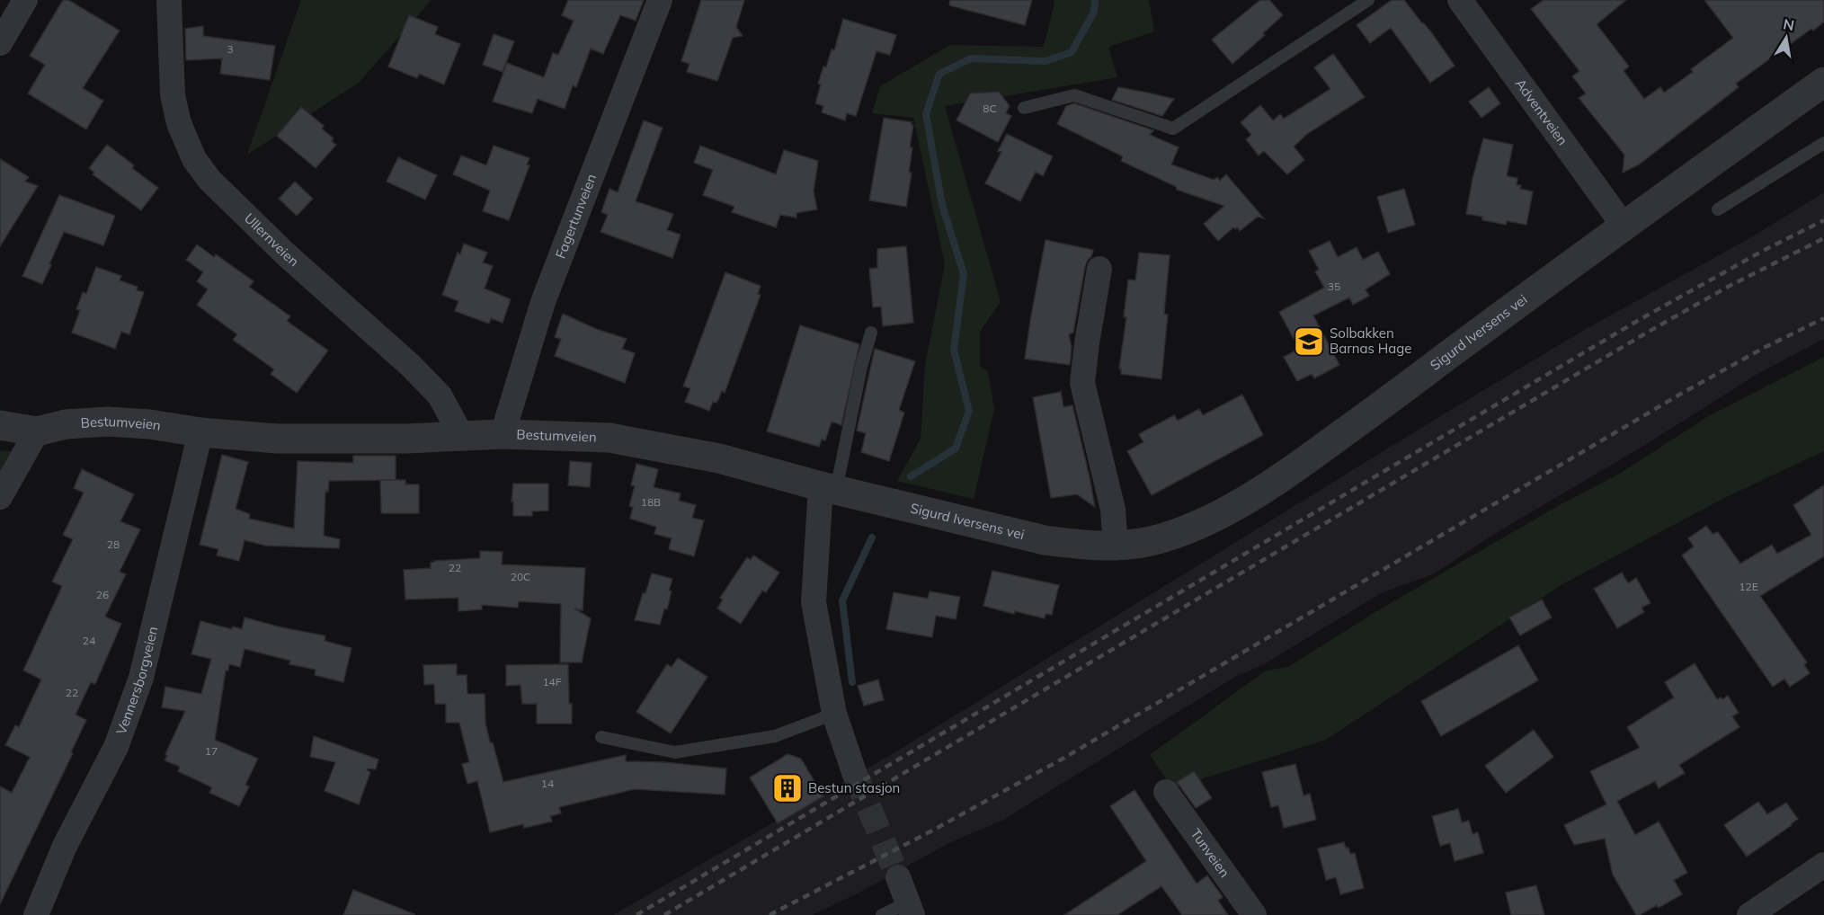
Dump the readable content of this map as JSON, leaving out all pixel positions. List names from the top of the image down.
{
  "streets": {
    "street": [
      "Adventveien",
      "Fagertunveien",
      "Ullernveien",
      "Sigurd Iversens vei",
      "Bestumveien",
      "Vennersborgveien",
      "Tunveien"
    ]
  },
  "crossings": [
    ["Adventveien", "Sigurd Iversens vei"],
    ["Fagertunveien", "Bestumveien"],
    ["Ullernveien", "Bestumveien"],
    ["Sigurd Iversens vei", "Bestumveien"],
    ["Bestumveien", "Vennersborgveien"]
  ],
  "places": {
    "school or university": ["Solbakken Barnas Hage"],
    "building": ["Bestun stasjon"]
  },
  "house_numbers": [
    "3",
    "8C",
    "35",
    "18B",
    "28",
    "22",
    "20C",
    "12E",
    "26",
    "24",
    "14F",
    "22",
    "17",
    "14"
  ],
  "north": "top"
}
